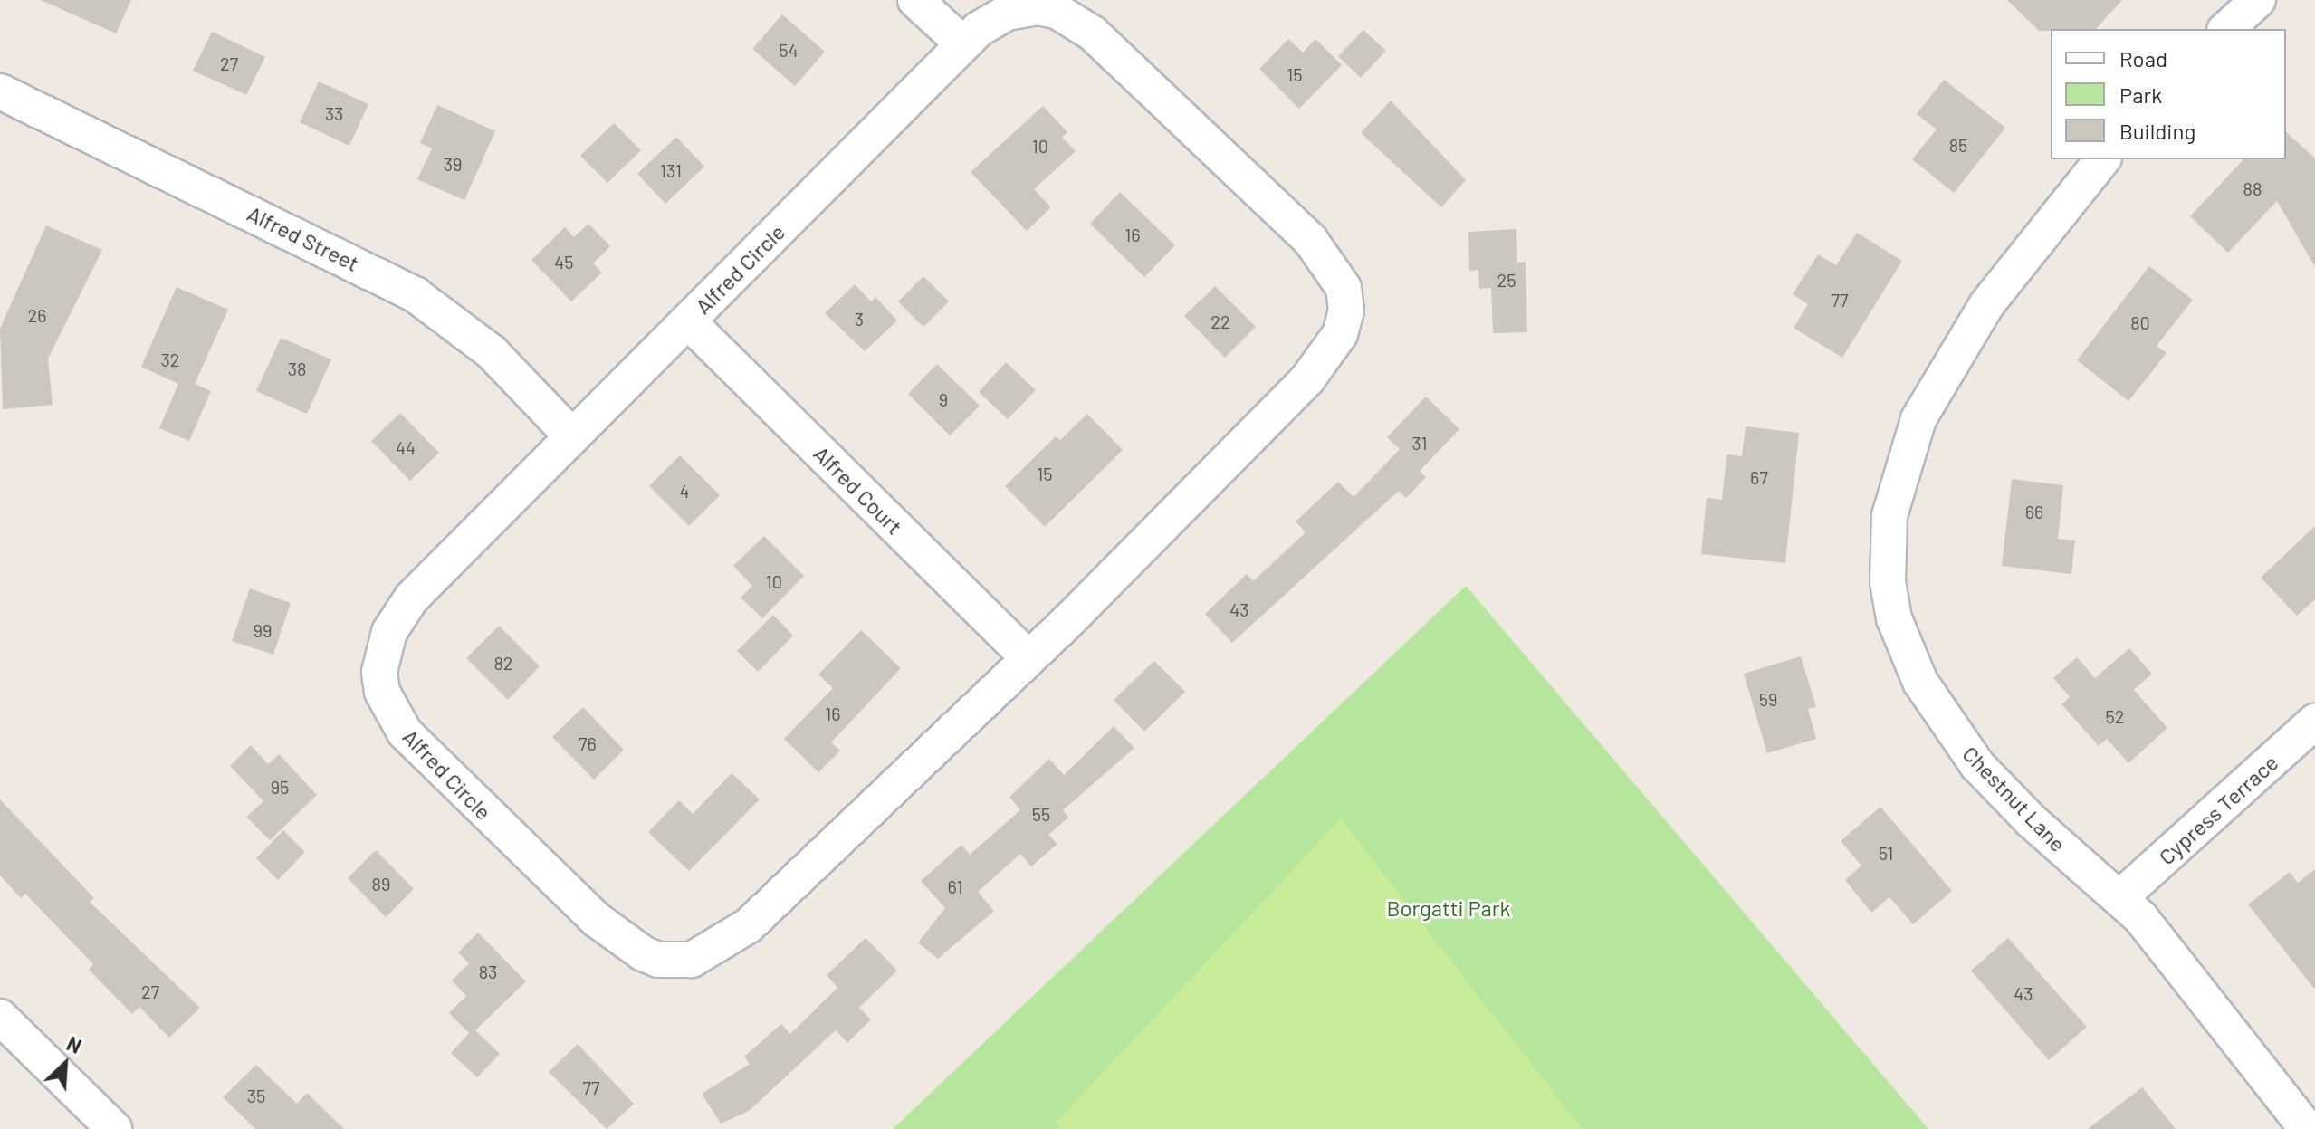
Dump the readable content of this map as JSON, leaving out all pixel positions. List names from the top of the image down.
{
  "streets": {
    "street": [
      "Alfred Street",
      "Alfred Circle",
      "Alfred Court",
      "Chestnut Lane",
      "Cypress Terrace"
    ]
  },
  "crossings": [
    ["Alfred Street", "Alfred Circle"],
    ["Alfred Circle", "Alfred Court"],
    ["Chestnut Lane", "Cypress Terrace"]
  ],
  "parks": ["Borgatti Park"],
  "house_numbers": [
    "54",
    "27",
    "15",
    "33",
    "85",
    "10",
    "39",
    "131",
    "88",
    "16",
    "45",
    "25",
    "77",
    "26",
    "3",
    "22",
    "80",
    "32",
    "38",
    "9",
    "31",
    "44",
    "15",
    "67",
    "4",
    "66",
    "10",
    "43",
    "99",
    "82",
    "59",
    "16",
    "52",
    "76",
    "95",
    "55",
    "51",
    "89",
    "61",
    "83",
    "27",
    "43",
    "77",
    "35"
  ],
  "legend": ["Road", "Park", "Building"],
  "north": "top right"
}
